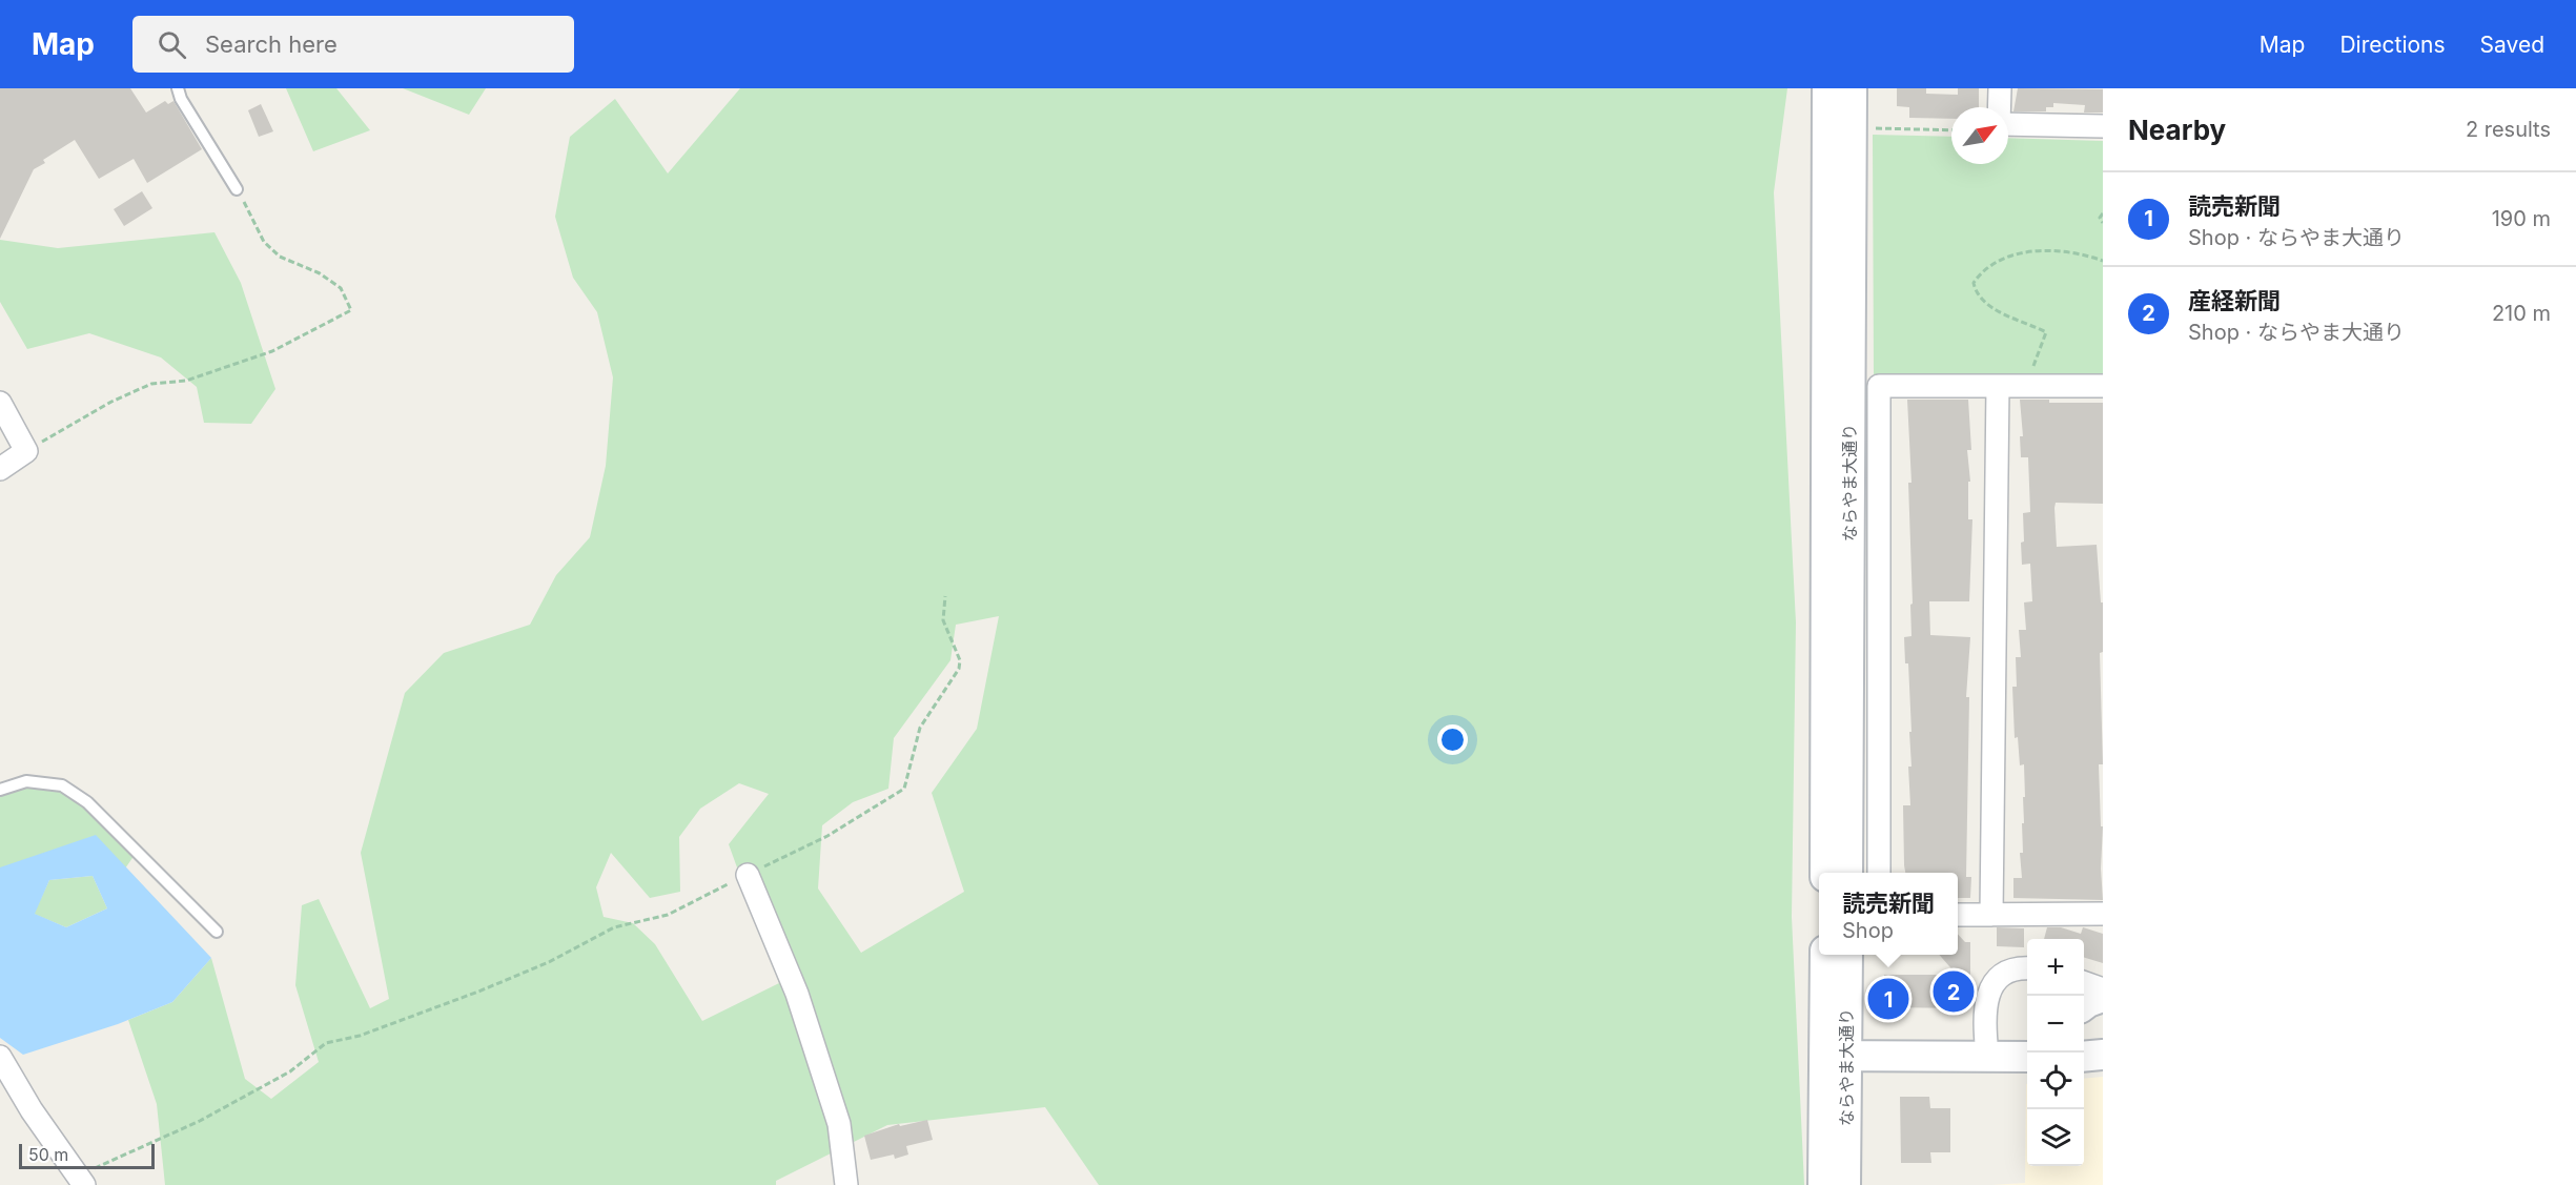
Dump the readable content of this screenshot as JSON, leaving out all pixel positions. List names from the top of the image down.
{
  "streets": {
    "street": ["ならやま大通り"]
  },
  "scale_bar": "50 m",
  "north": "top right",
  "page": {
    "header": "Map",
    "search": "Search here",
    "nav": ["Map", "Directions", "Saved"],
    "heading": ["Nearby", "2 results"],
    "list": [
      {
        "mark": "1",
        "name": "読売新聞",
        "note": "Shop · ならやま大通り",
        "value": "190 m"
      },
      {
        "mark": "2",
        "name": "産経新聞",
        "note": "Shop · ならやま大通り",
        "value": "210 m"
      }
    ],
    "popup": ["読売新聞", "Shop"],
    "map_buttons": ["+", "−"],
    "pins": ["2", "1"],
    "scale": "50 m"
  }
}
